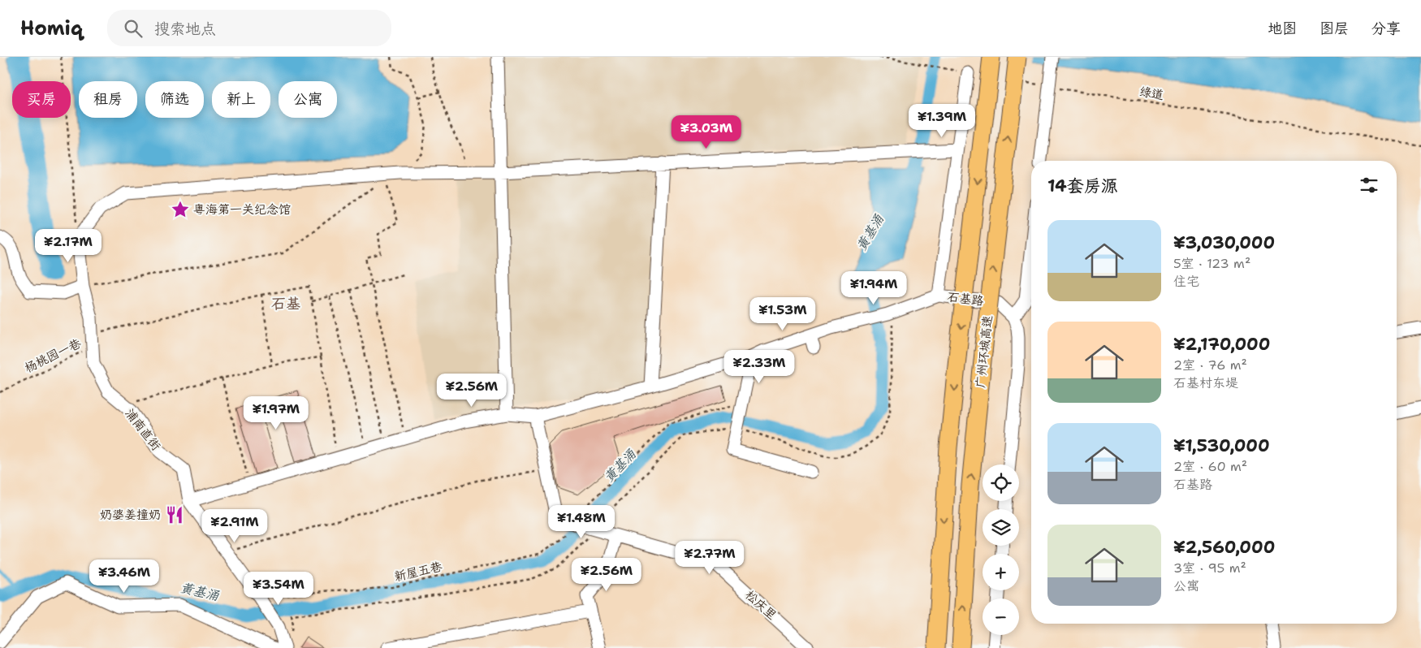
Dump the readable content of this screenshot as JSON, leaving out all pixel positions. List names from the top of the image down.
{
  "streets": {
    "highway": ["广州环城高速"],
    "street": ["石基路", "浦南直街", "松庆里"],
    "path": ["绿道", "杨桃园一巷", "新屋五巷"]
  },
  "crossings": [
    ["石基路", "浦南直街"],
    ["杨桃园一巷", "浦南直街"],
    ["新屋五巷", "松庆里"]
  ],
  "districts": ["石基"],
  "water": ["黄基涌"],
  "places": {
    "place": ["粤海第一关纪念馆"],
    "restaurant": ["奶婆姜撞奶"]
  },
  "page": {
    "header": "Homiq",
    "search": "搜索地点",
    "nav": ["地图", "图层", "分享"],
    "chip": [
      "买房",
      "租房",
      "筛选",
      "新上",
      "公寓"
    ],
    "price": [
      "¥1.39M",
      "¥3.03M",
      "¥2.17M",
      "¥1.94M",
      "¥1.53M",
      "¥2.33M",
      "¥2.56M",
      "¥1.97M",
      "¥1.48M",
      "¥2.91M",
      "¥2.77M",
      "¥2.56M",
      "¥3.46M",
      "¥3.54M"
    ],
    "heading": "14套房源",
    "list": [
      {
        "name": "¥3,030,000",
        "note": "5室 · 123 m² · 住宅"
      },
      {
        "name": "¥2,170,000",
        "note": "2室 · 76 m² · 石基村东堤"
      },
      {
        "name": "¥1,530,000",
        "note": "2室 · 60 m² · 石基路"
      },
      {
        "name": "¥2,560,000",
        "note": "3室 · 95 m² · 公寓"
      }
    ],
    "map_buttons": ["+", "−"]
  }
}
